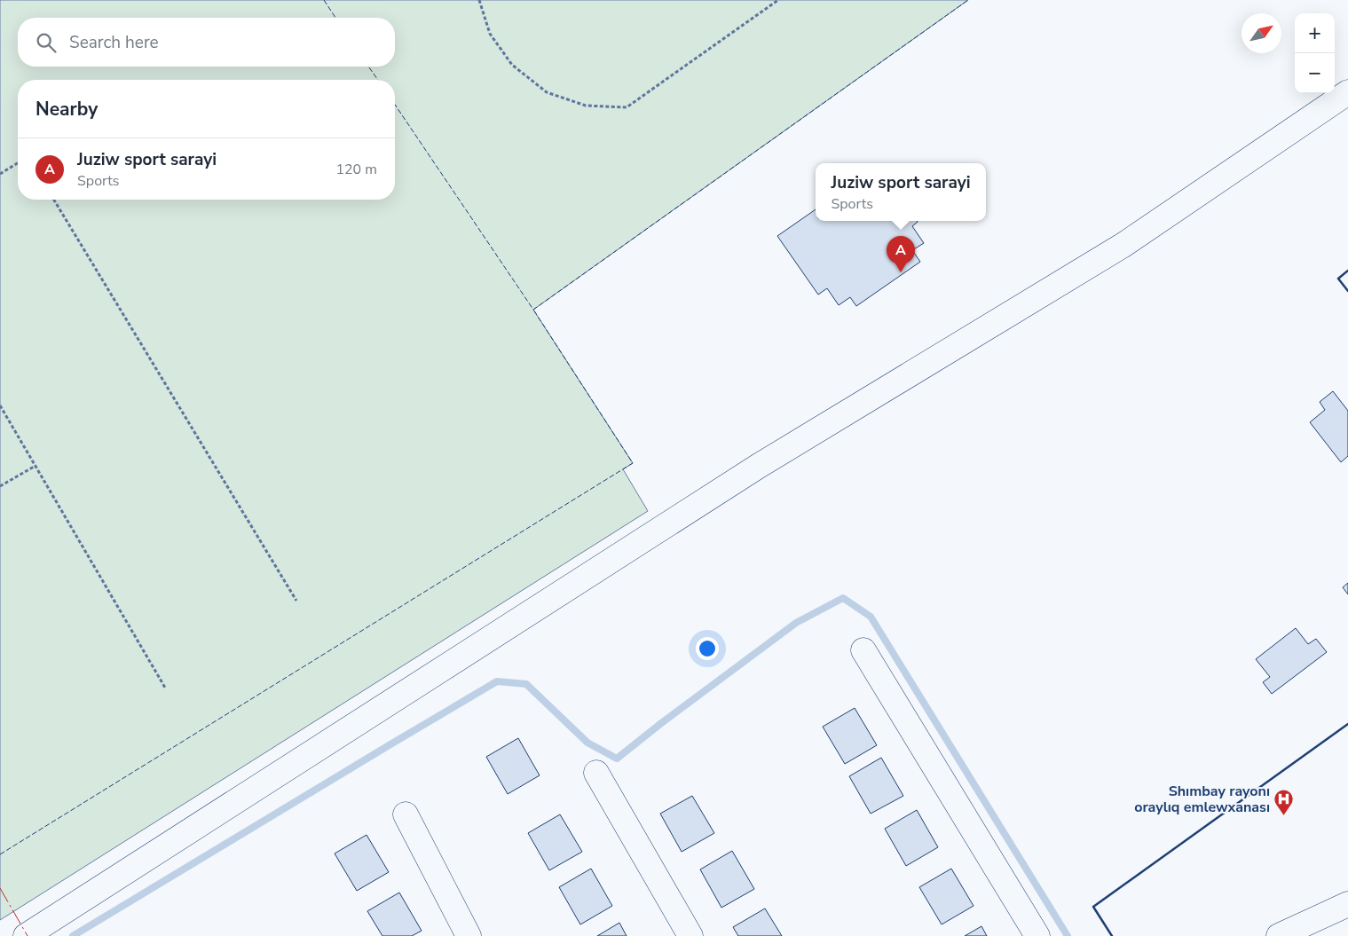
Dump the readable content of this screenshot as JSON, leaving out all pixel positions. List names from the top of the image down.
{
  "places": {
    "hospital": ["Shımbay rayonı oraylıq emlewxanası"]
  },
  "north": "top right",
  "page": {
    "map_buttons": ["+", "−"],
    "search": "Search here",
    "heading": "Nearby",
    "list": [
      {
        "mark": "A",
        "name": "Juziw sport sarayi",
        "note": "Sports",
        "value": "120 m"
      }
    ],
    "popup": ["Juziw sport sarayi", "Sports"],
    "pins": "A"
  }
}
